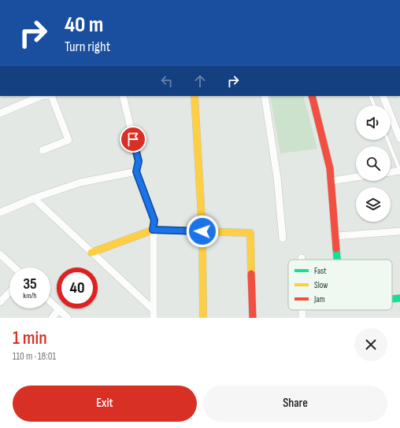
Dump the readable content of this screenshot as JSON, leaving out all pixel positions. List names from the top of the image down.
{
  "legend": ["Fast", "Slow", "Jam"],
  "page": {
    "turn": ["40 m", "Turn right"],
    "speed": "35 km/h",
    "limit": "40",
    "heading": ["1 min", "110 m · 18:01"],
    "buttons": ["Exit", "Share"]
  }
}
